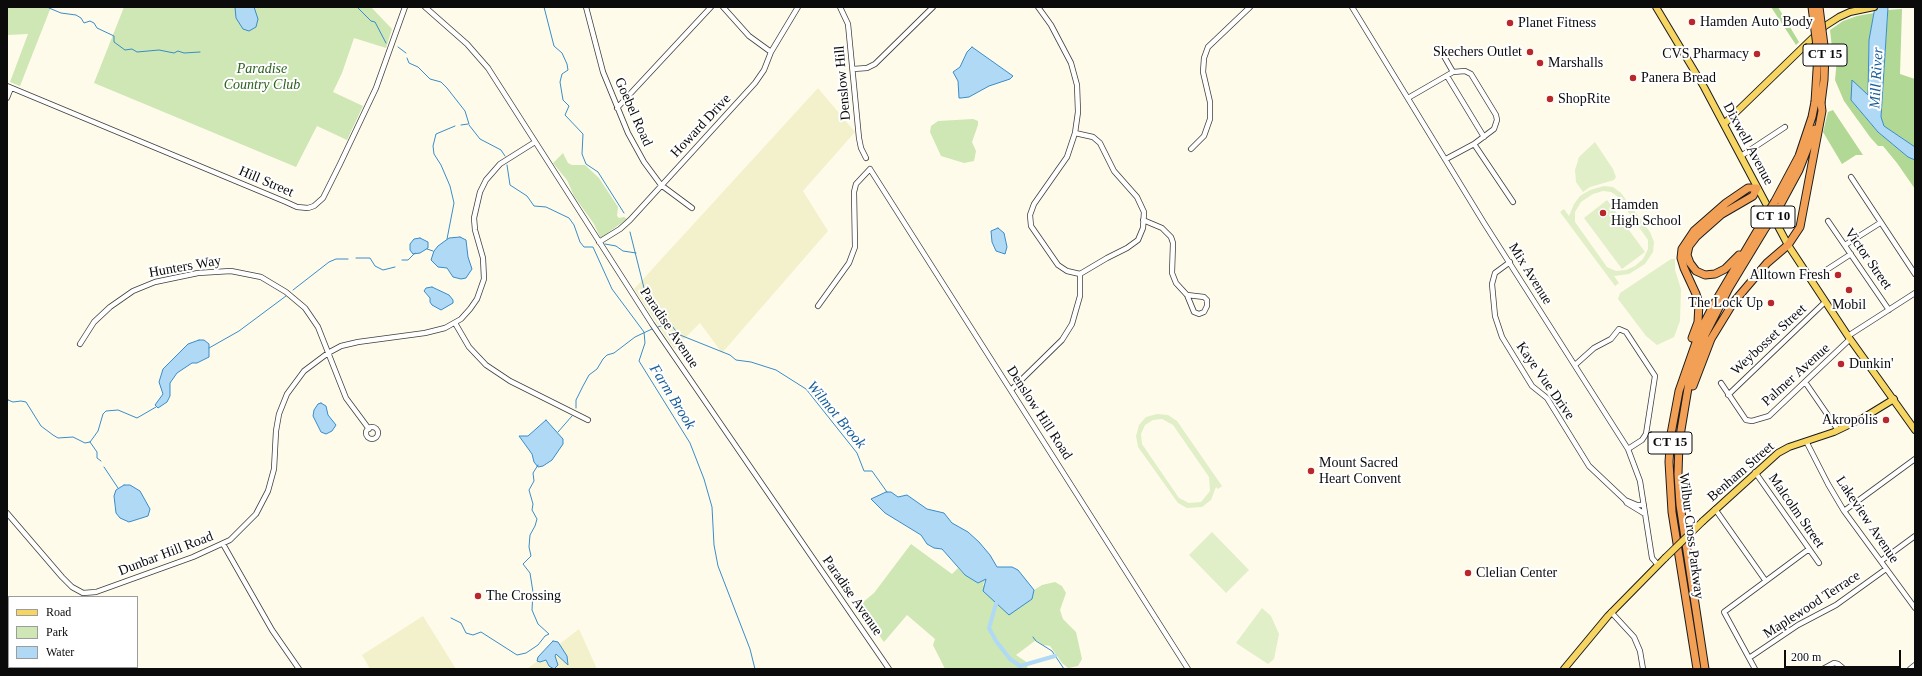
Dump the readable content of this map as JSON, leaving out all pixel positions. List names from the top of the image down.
{
  "streets": {
    "highway": ["CT 15", "Wilbur Cross Parkway"],
    "main road": ["Dixwell Avenue", "CT 10", "Benham Street"],
    "street": [
      "Denslow Hill",
      "Goebel Road",
      "Howard Drive",
      "Hill Street",
      "Victor Street",
      "Hunters Way",
      "Mix Avenue",
      "Paradise Avenue",
      "Weybosset Street",
      "Palmer Avenue",
      "Kaye Vue Drive",
      "Denslow Hill Road",
      "Malcolm Street",
      "Lakeview Avenue",
      "Dunbar Hill Road",
      "Maplewood Terrace"
    ]
  },
  "crossings": [
    ["Goebel Road", "Howard Drive"],
    ["Howard Drive", "Paradise Avenue"],
    ["Dixwell Avenue", "Weybosset Street"],
    ["Dixwell Avenue", "Palmer Avenue"],
    ["Dixwell Avenue", "Benham Street"],
    ["Victor Street", "Palmer Avenue"],
    ["Mix Avenue", "Kaye Vue Drive"],
    ["Mix Avenue", "Benham Street"],
    ["Weybosset Street", "Palmer Avenue"],
    ["Benham Street", "Malcolm Street"],
    ["Benham Street", "Lakeview Avenue"],
    ["Lakeview Avenue", "Maplewood Terrace"]
  ],
  "water": ["Mill River", "Farm Brook", "Wilmot Brook"],
  "parks": ["Paradise Country Club"],
  "places": [
    "Hamden Auto Body",
    "Planet Fitness",
    "Skechers Outlet",
    "CVS Pharmacy",
    "Marshalls",
    "Panera Bread",
    "ShopRite",
    "Hamden High School",
    "Alltown Fresh",
    "Mobil",
    "The Lock Up",
    "Dunkin'",
    "Akropolis",
    "Mount Sacred Heart Convent",
    "Clelian Center",
    "The Crossing"
  ],
  "legend": ["Road", "Park", "Water"],
  "scale_bar": "200 m"
}
